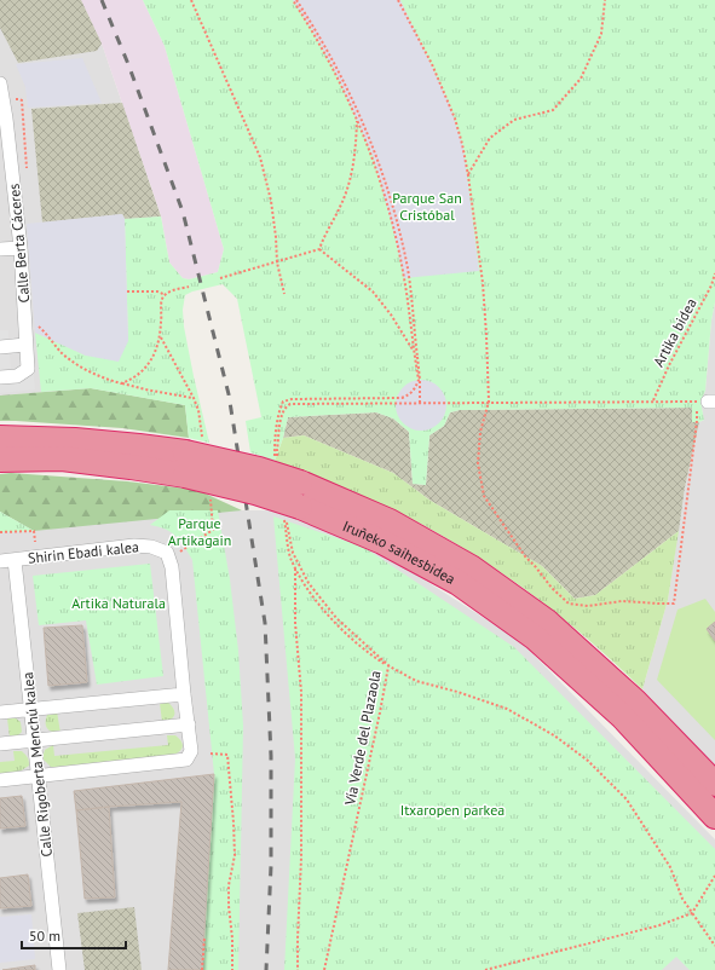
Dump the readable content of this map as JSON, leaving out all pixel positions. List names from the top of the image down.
{
  "streets": {
    "highway": ["Iruñeko saihesbidea"],
    "street": ["Calle Berta Cáceres", "Shirin Ebadi kalea", "Calle Rigoberta Menchú kalea"],
    "path": ["Artika bidea", "Vía Verde del Plazaola"]
  },
  "crossings": [
    ["Shirin Ebadi kalea", "Calle Rigoberta Menchú kalea"],
    ["Iruñeko saihesbidea", "Vía Verde del Plazaola"]
  ],
  "parks": [
    "Parque San Cristóbal",
    "Parque Artikagain",
    "Artika Naturala",
    "Itxaropen parkea"
  ],
  "scale_bar": "50 m"
}
